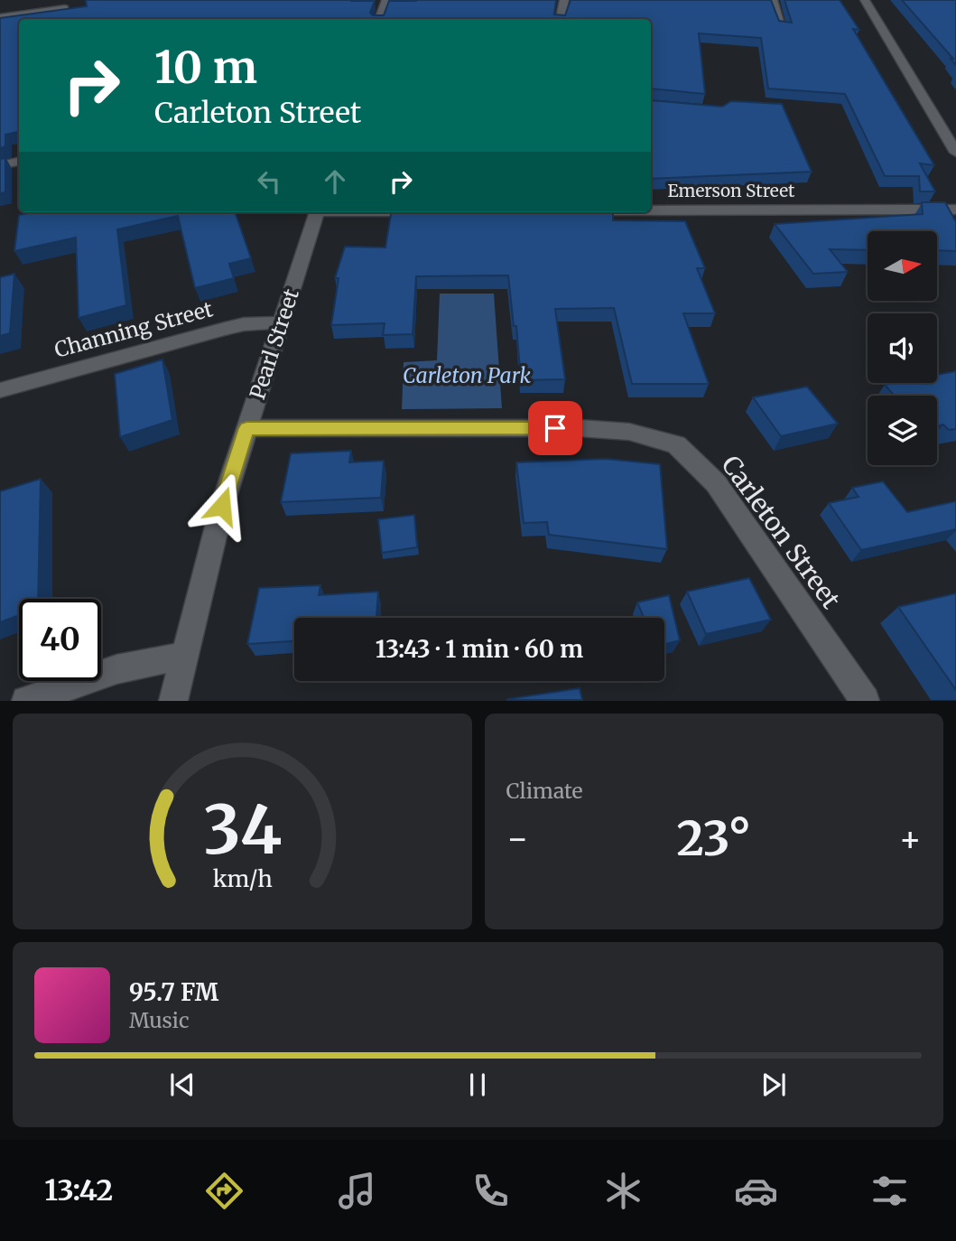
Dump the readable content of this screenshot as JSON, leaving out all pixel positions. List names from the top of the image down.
{
  "streets": {
    "street": [
      "Emerson Street",
      "Channing Street",
      "Pearl Street",
      "Carleton Street"
    ]
  },
  "crossings": [
    ["Channing Street", "Pearl Street"],
    ["Pearl Street", "Carleton Street"]
  ],
  "parks": ["Carleton Park"],
  "north": "right",
  "page": {
    "turn": ["10 m", "Carleton Street"],
    "limit": "40",
    "trip": "13:43 · 1 min · 60 m",
    "tile": "Climate",
    "heat": ["−", "23°", "+"],
    "song": ["95.7 FM", "Music"],
    "tabs": "13:42",
    "gauge": ["34", "km/h"]
  }
}
